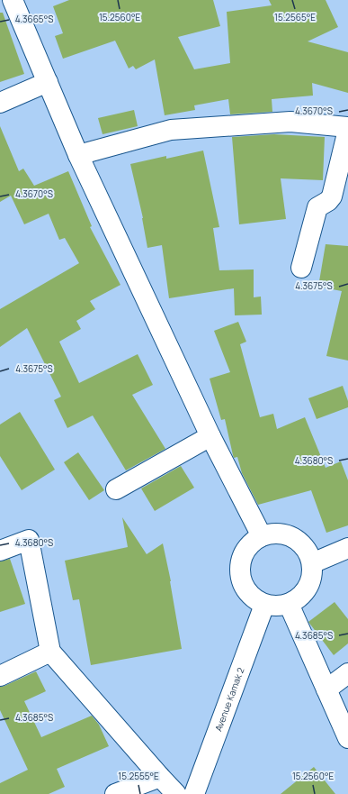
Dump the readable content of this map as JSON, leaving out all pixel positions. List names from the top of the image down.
{
  "streets": {
    "street": ["Avenue Kamak 2"]
  },
  "coordinates": [
    "15.2565°E",
    "15.2560°E",
    "4.3665°S",
    "4.3670°S",
    "4.3675°S",
    "4.3680°S",
    "4.3685°S",
    "15.2555°E"
  ]
}
